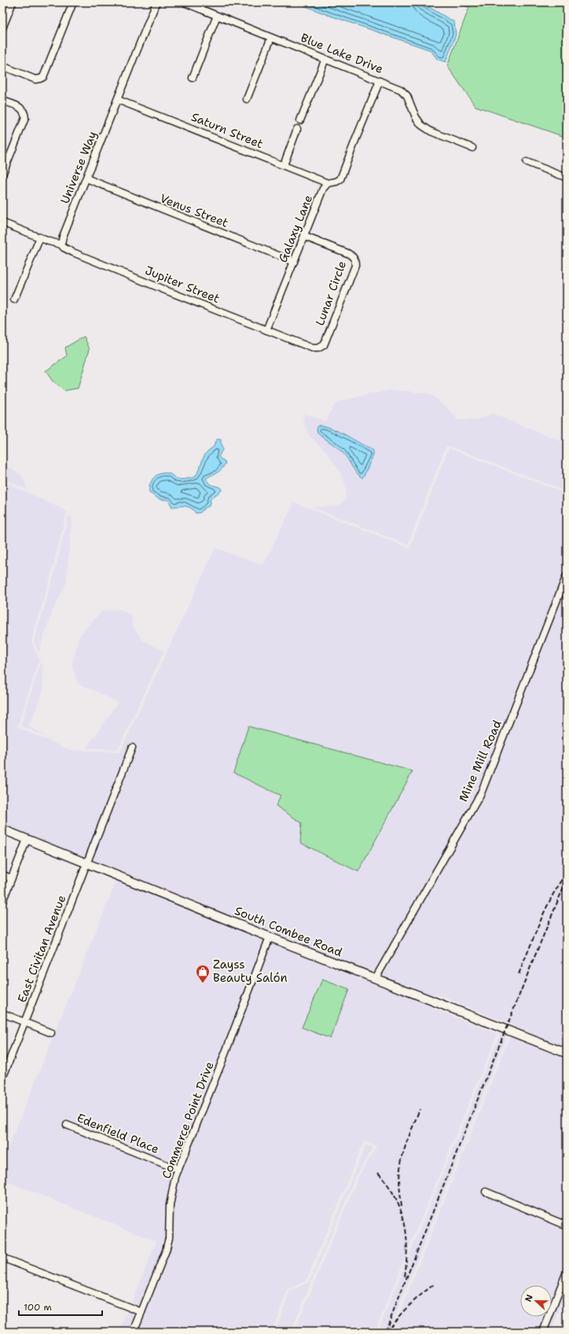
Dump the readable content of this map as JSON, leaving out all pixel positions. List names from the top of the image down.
{
  "streets": {
    "main road": ["South Combee Road"],
    "street": [
      "Blue Lake Drive",
      "Saturn Street",
      "Universe Way",
      "Venus Street",
      "Galaxy Lane",
      "Jupiter Street",
      "Lunar Circle",
      "Mine Mill Road",
      "East Civitan Avenue",
      "Commerce Point Drive",
      "Edenfield Place"
    ]
  },
  "crossings": [
    ["Saturn Street", "Universe Way"],
    ["Saturn Street", "Galaxy Lane"],
    ["Universe Way", "Venus Street"],
    ["Universe Way", "Jupiter Street"],
    ["Venus Street", "Galaxy Lane"],
    ["Galaxy Lane", "Jupiter Street"],
    ["Galaxy Lane", "Lunar Circle"],
    ["Jupiter Street", "Lunar Circle"],
    ["Mine Mill Road", "South Combee Road"],
    ["South Combee Road", "East Civitan Avenue"],
    ["South Combee Road", "Commerce Point Drive"],
    ["Commerce Point Drive", "Edenfield Place"]
  ],
  "places": {
    "shop": ["Zayss Beauty Salón"]
  },
  "scale_bar": "100 m",
  "north": "left"
}
